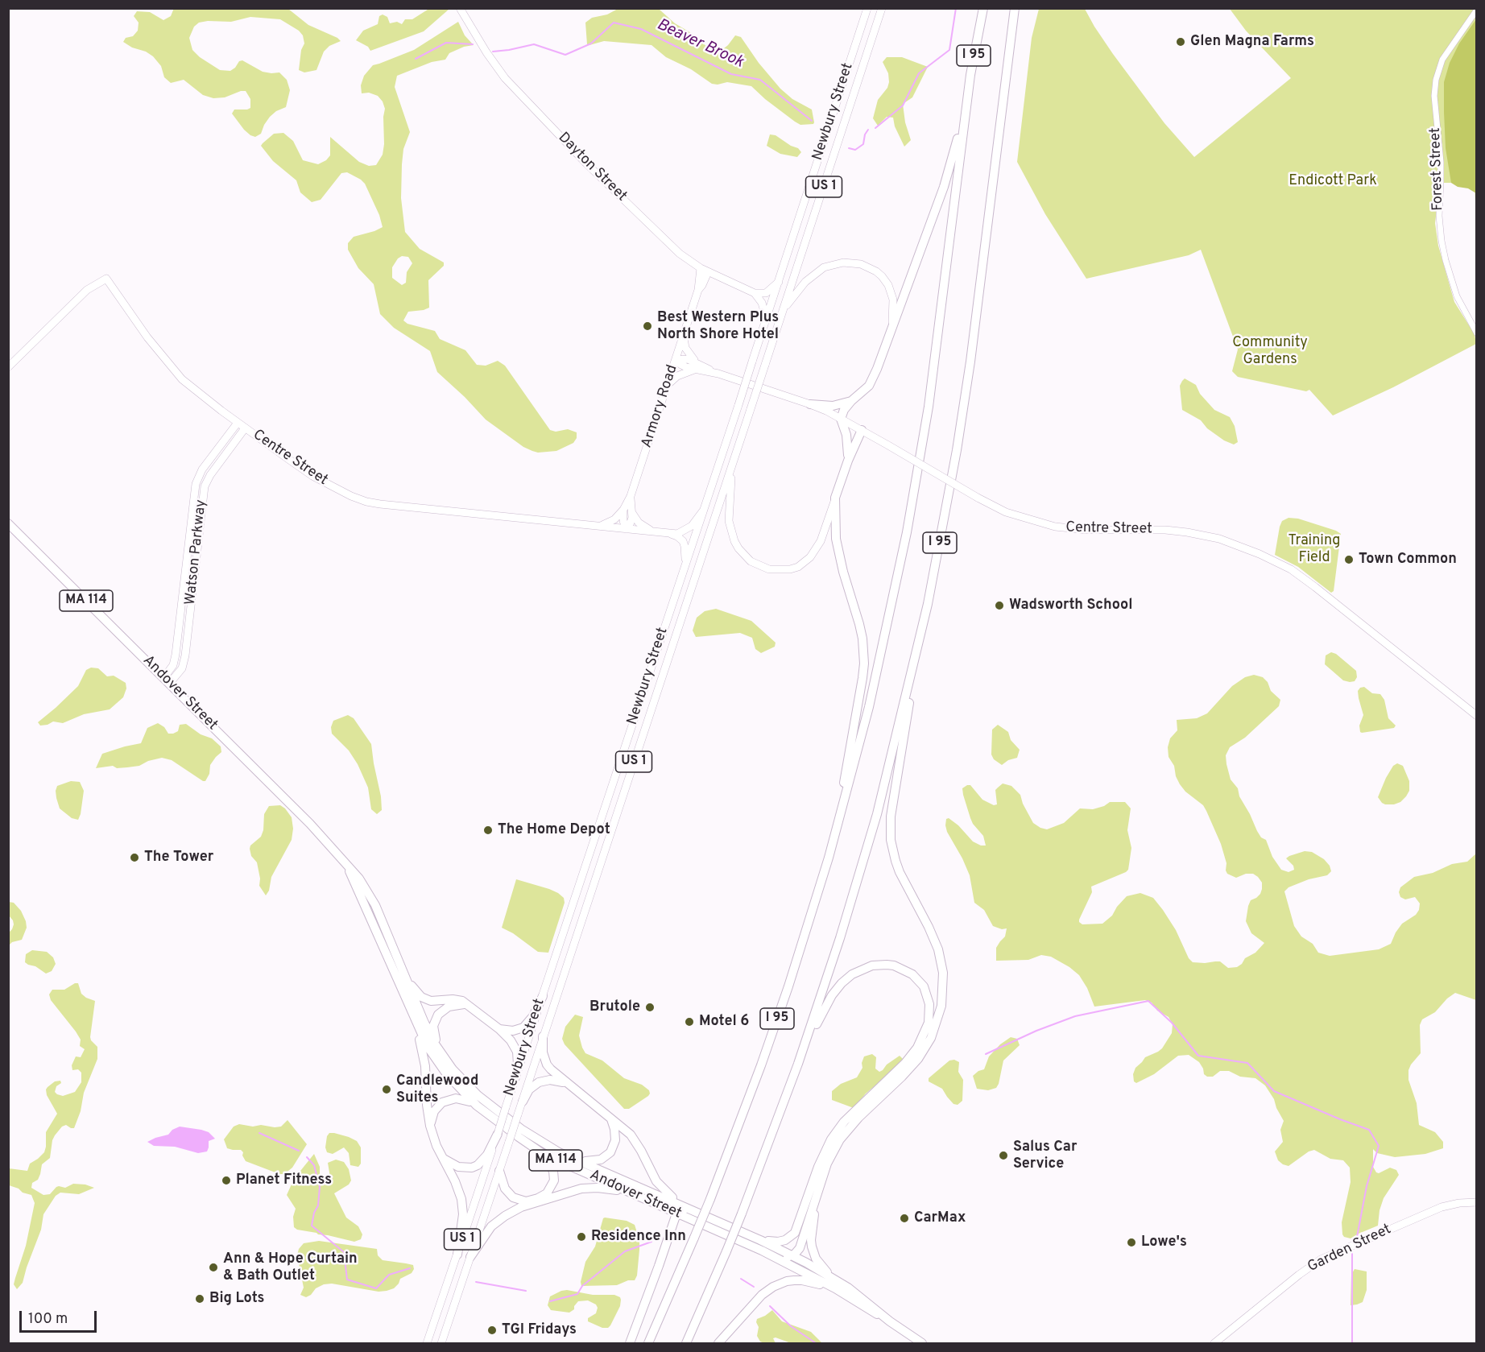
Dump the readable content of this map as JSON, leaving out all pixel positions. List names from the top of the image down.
{
  "streets": {
    "highway": ["I 95", "MA 114", "Andover Street"],
    "main road": [
      "Newbury Street",
      "Dayton Street",
      "US 1",
      "Armory Road",
      "Centre Street",
      "Watson Parkway",
      "Garden Street"
    ],
    "street": ["Forest Street"]
  },
  "crossings": [
    ["Newbury Street", "Centre Street"],
    ["Dayton Street", "Armory Road"],
    ["Armory Road", "Centre Street"],
    ["Centre Street", "Watson Parkway"],
    ["Watson Parkway", "Andover Street"]
  ],
  "water": ["Beaver Brook"],
  "parks": ["Endicott Park", "Community Gardens", "Training Field"],
  "places": [
    "Glen Magna Farms",
    "Best Western Plus North Shore Hotel",
    "Town Common",
    "Wadsworth School",
    "The Home Depot",
    "The Tower",
    "Brutole",
    "Motel 6",
    "Candlewood Suites",
    "Salus Car Service",
    "Planet Fitness",
    "CarMax",
    "Residence Inn",
    "Lowe's",
    "Ann & Hope Curtain & Bath Outlet",
    "Big Lots",
    "TGI Fridays"
  ],
  "scale_bar": "100 m"
}
